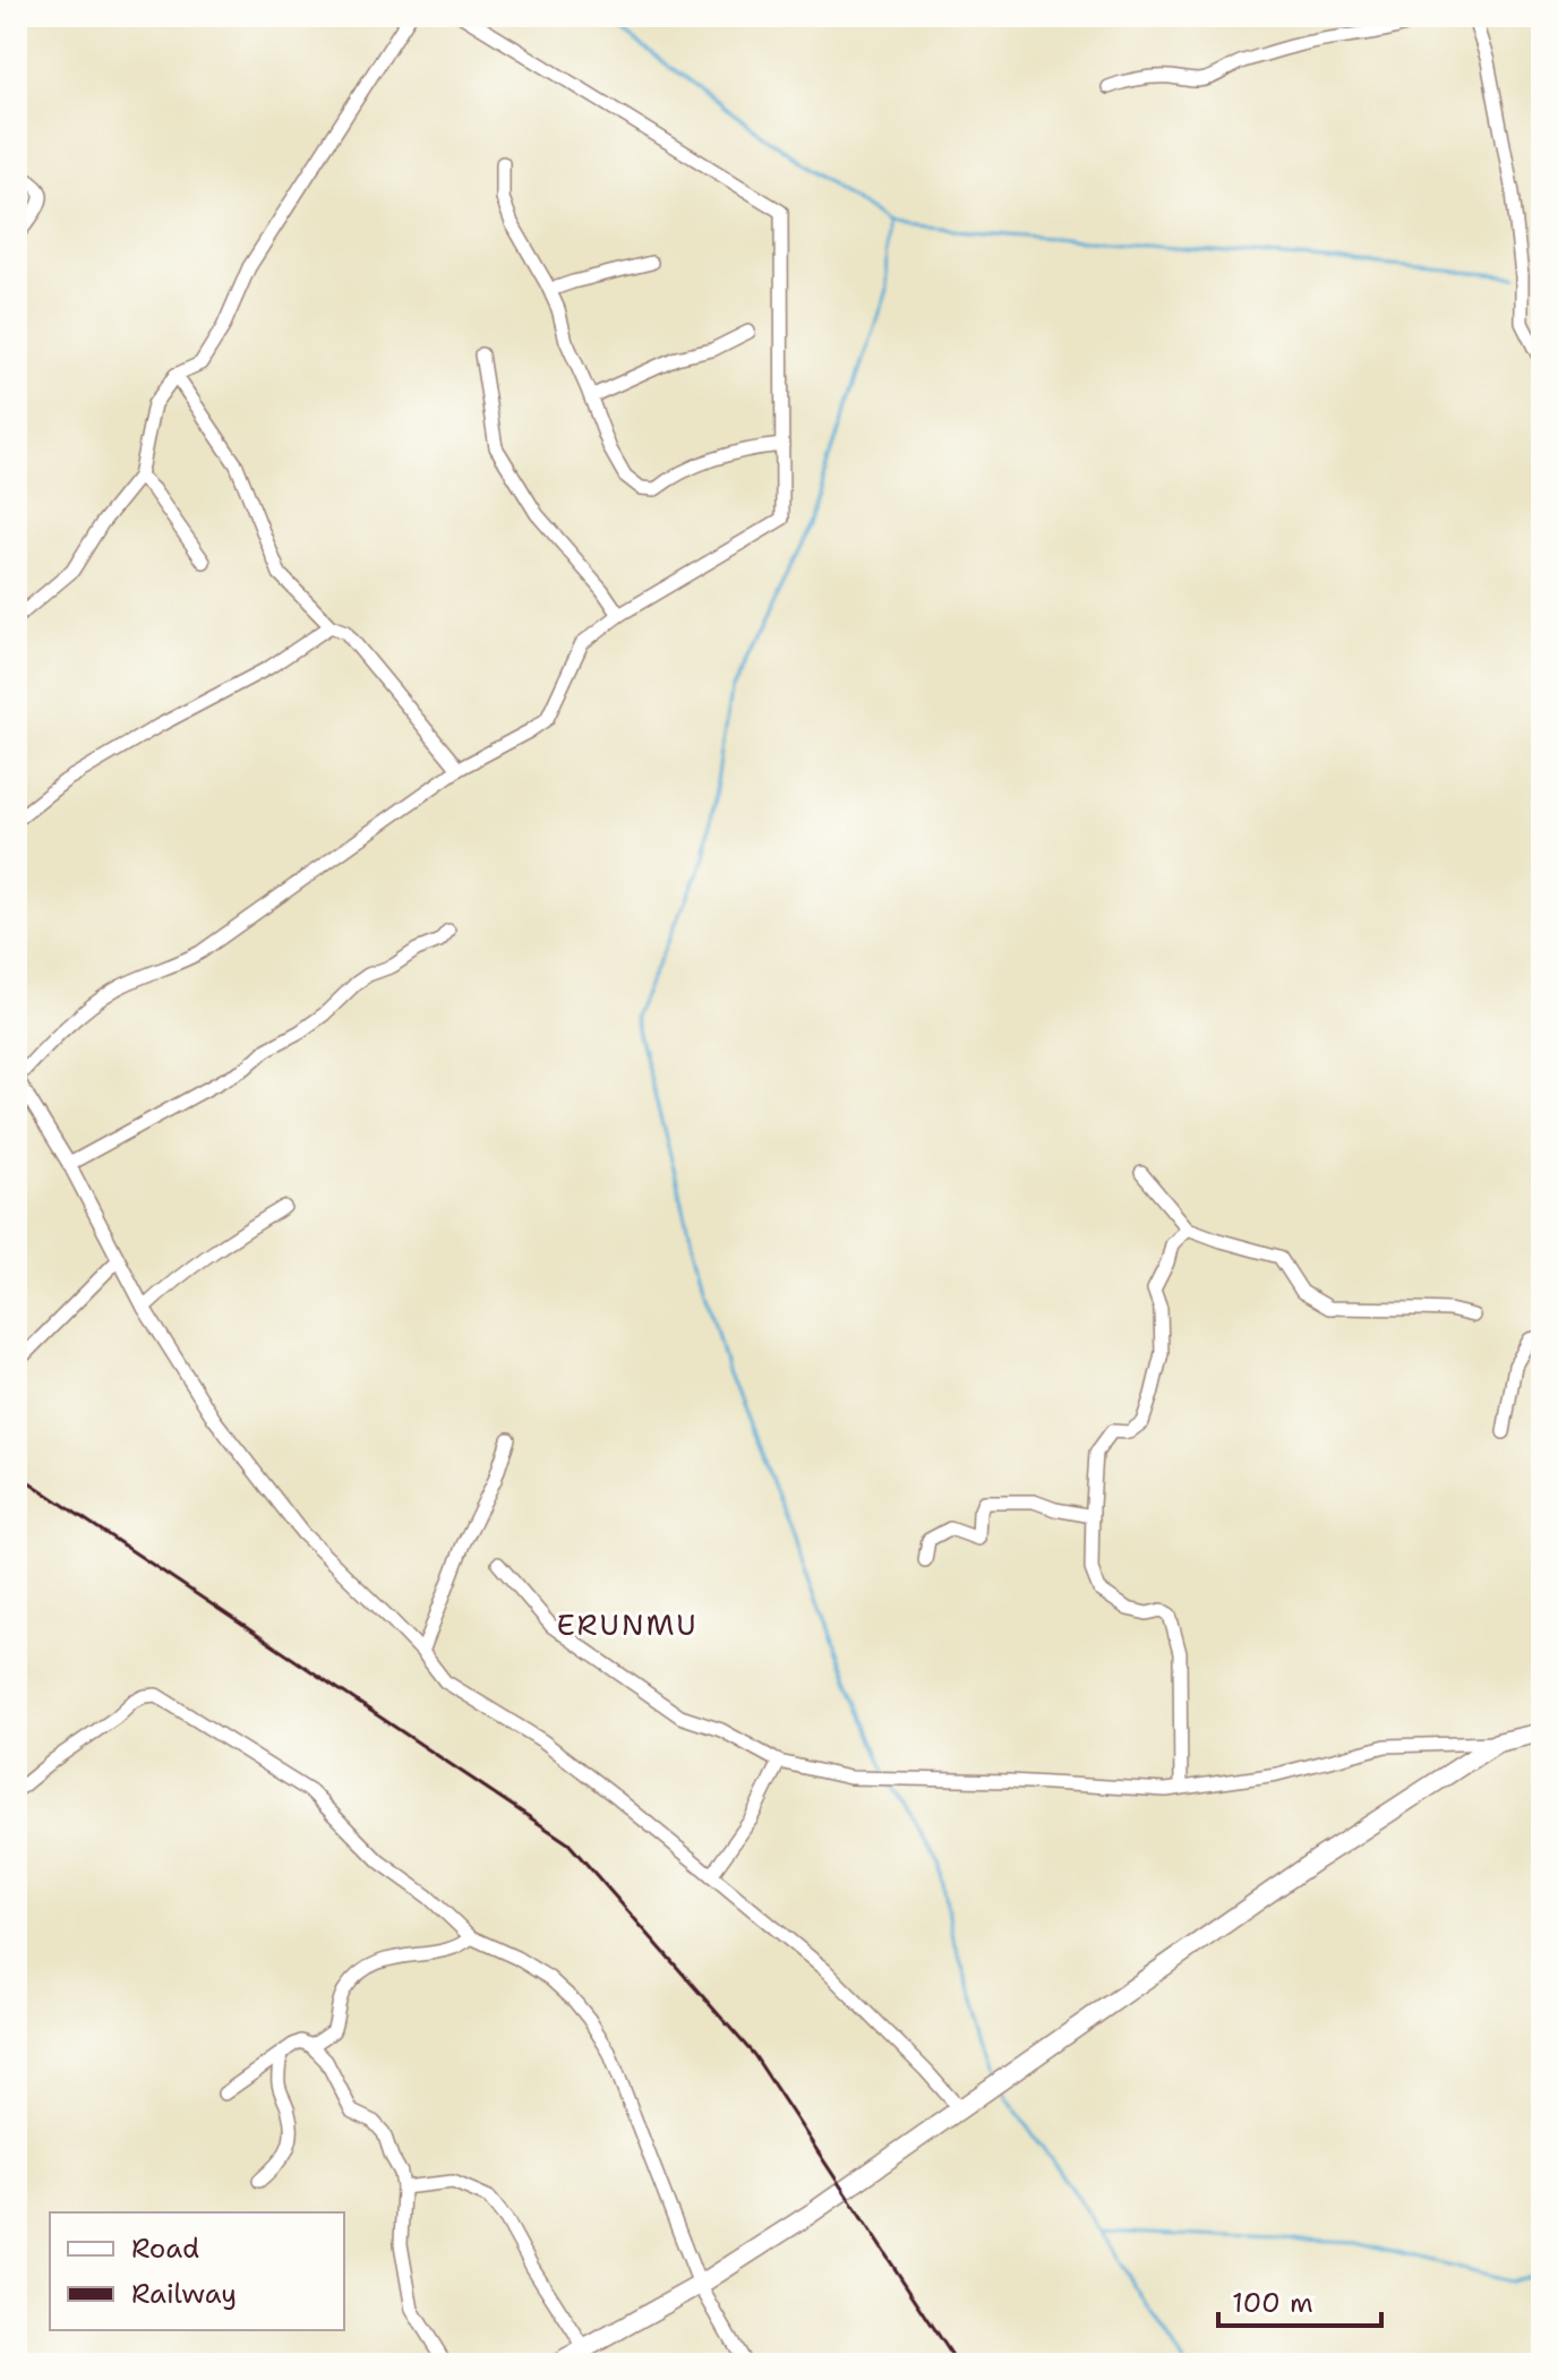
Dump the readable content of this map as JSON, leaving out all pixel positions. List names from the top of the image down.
{
  "districts": ["ERUNMU"],
  "legend": ["Road", "Railway"],
  "scale_bar": "100 m"
}
